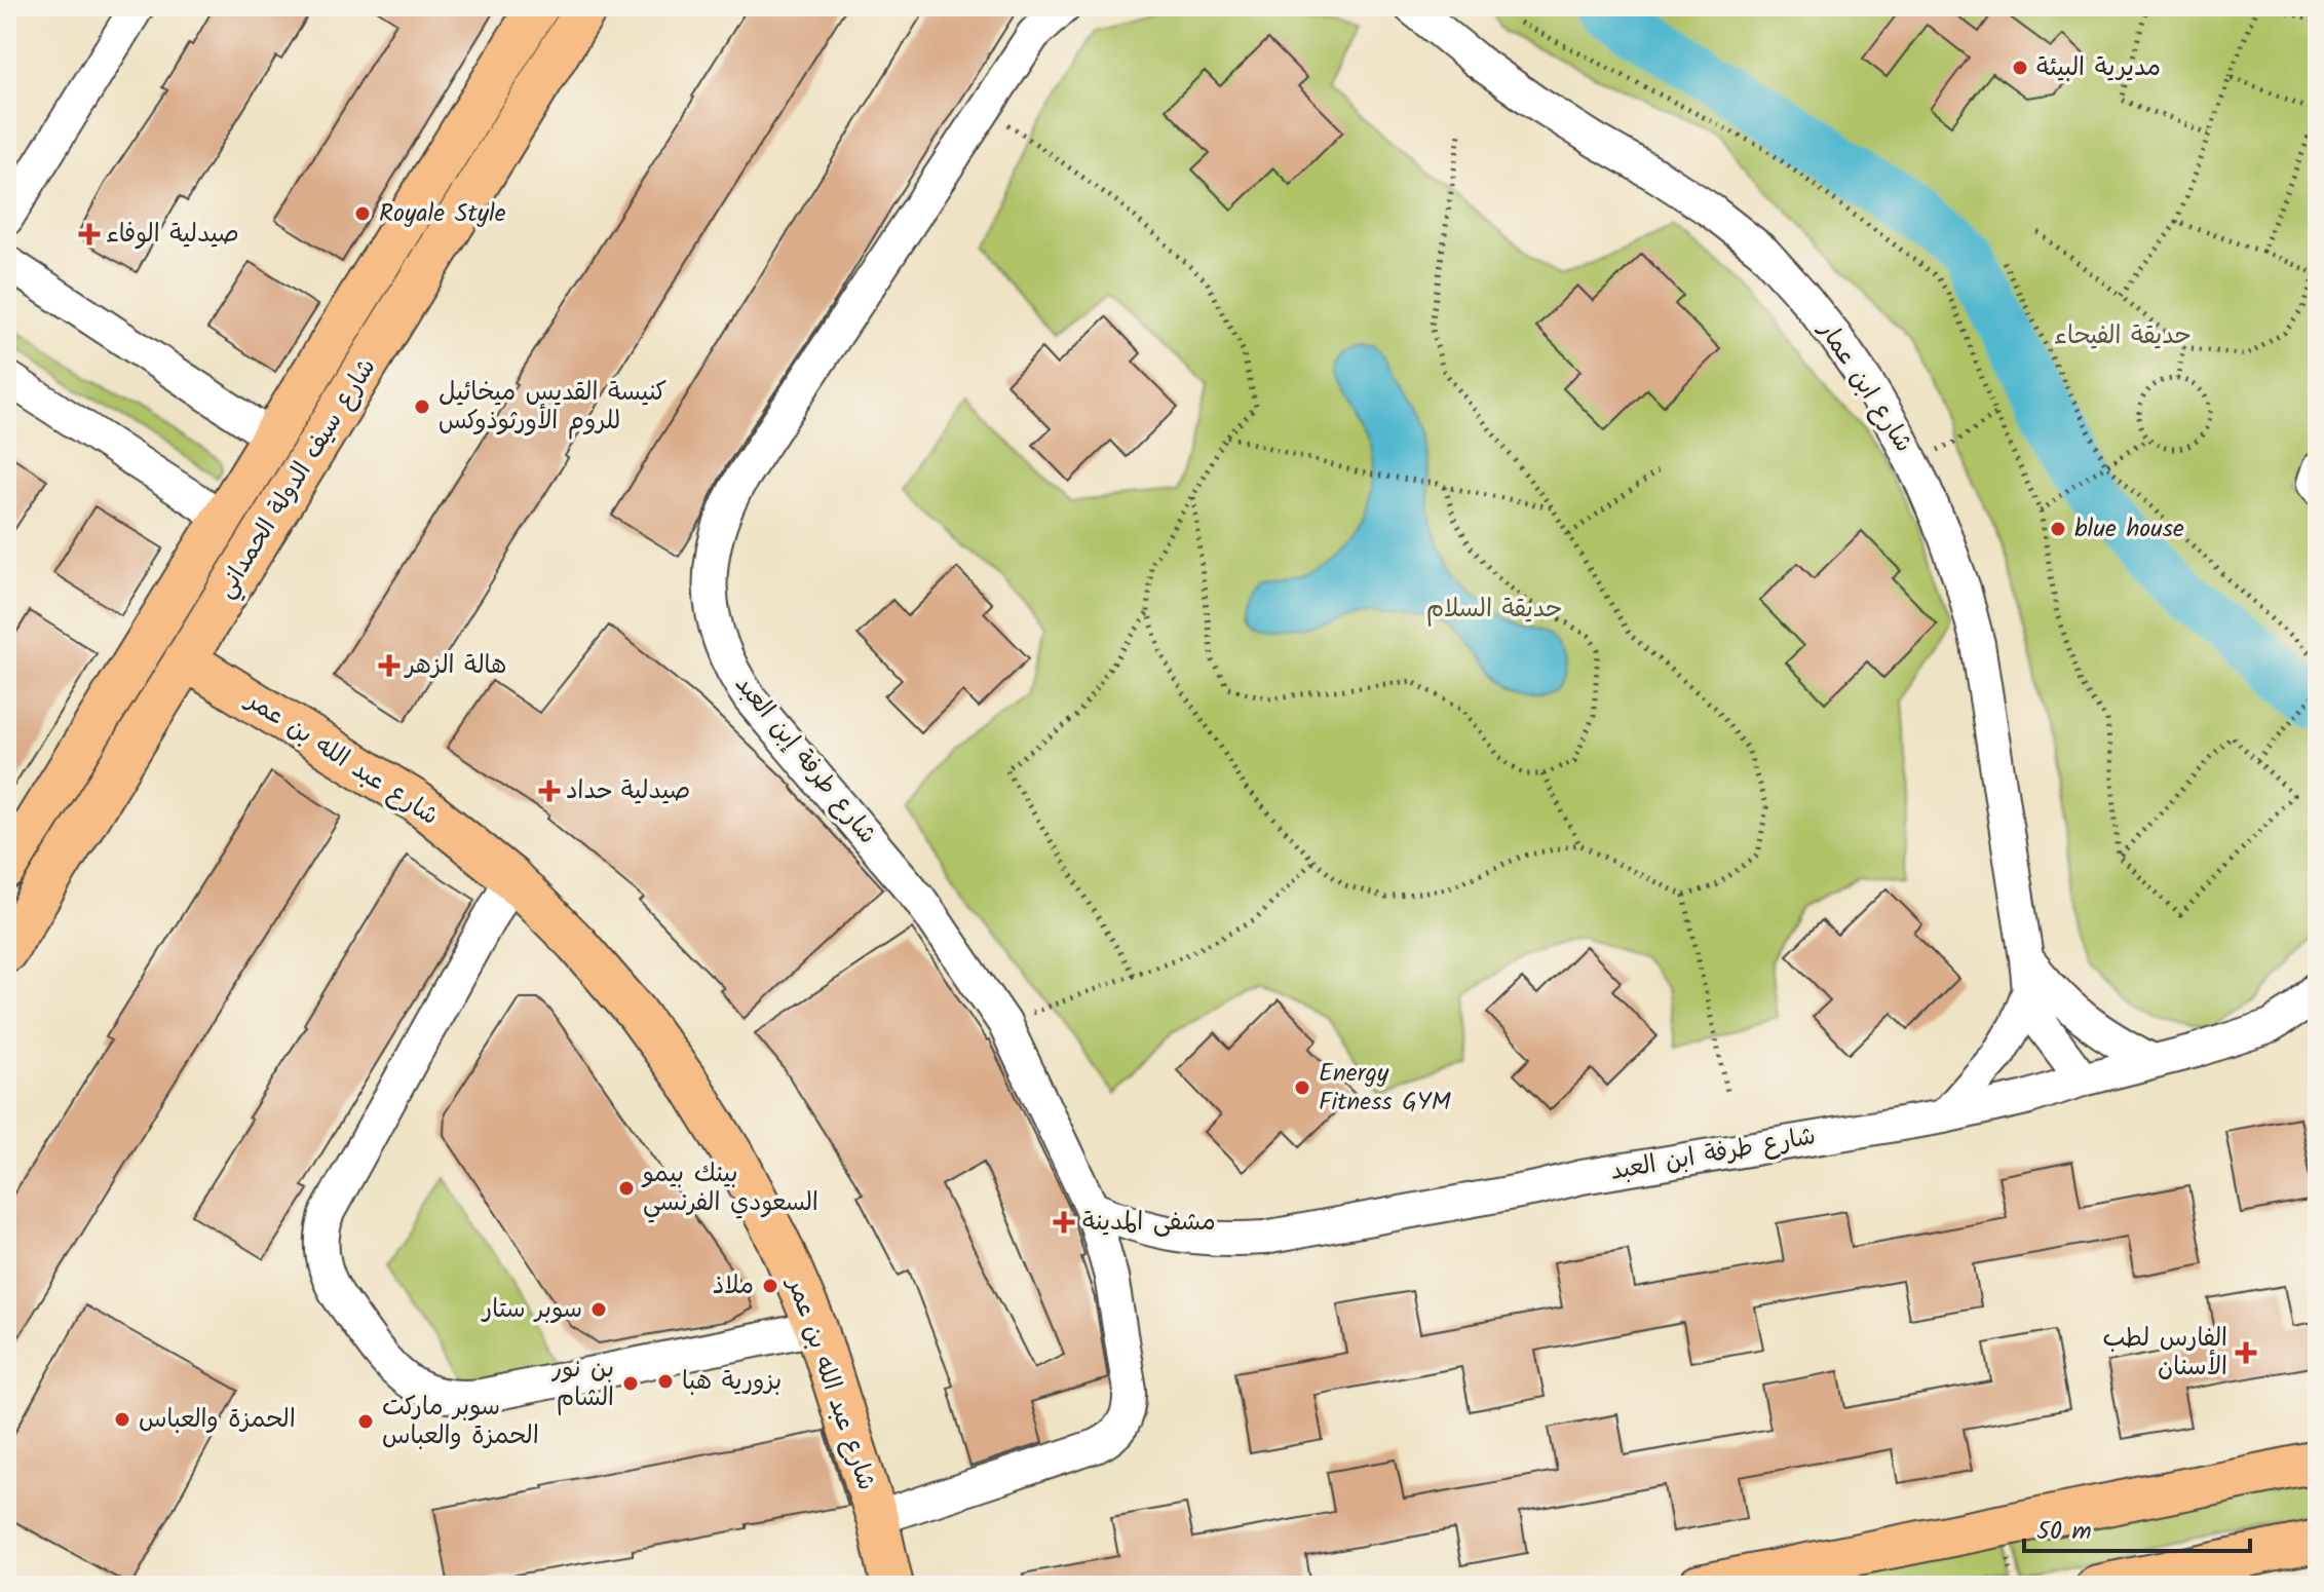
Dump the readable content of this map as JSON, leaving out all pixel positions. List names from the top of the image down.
{
  "streets": {
    "main road": ["شارع سيف الدولة الحمداني", "شارع عبد الله بن عمر"],
    "street": ["شارع ابن عمار", "شارع طرفة إبن العبد", "شارع طرفة ابن العبد"]
  },
  "crossings": [
    ["شارع ابن عمار", "شارع طرفة ابن العبد"],
    ["شارع سيف الدولة الحمداني", "شارع عبد الله بن عمر"],
    ["شارع عبد الله بن عمر", "شارع طرفة إبن العبد"],
    ["شارع طرفة إبن العبد", "شارع طرفة ابن العبد"]
  ],
  "parks": ["حديقة الفيحاء", "حديقة السلام"],
  "places": {
    "other": [
      "مديرية البيئة",
      "Royale Style",
      "كنيسة القديس ميخائيل للروم الأورثوذوكس",
      "blue house",
      "Energy Fitness GYM",
      "بينك بيمو السعودي الفرنسي",
      "ملاذ",
      "سوبر ستار",
      "بزورية هبا",
      "بن نور الشام",
      "الحمزة والعباس",
      "سوبر ماركت الحمزة والعباس"
    ],
    "health": [
      "صيدلية الوفاء",
      "هالة الزهر",
      "صيدلية حداد",
      "مشفى المدينة",
      "الفارس لطب الأسنان"
    ]
  },
  "scale_bar": "50 m"
}
